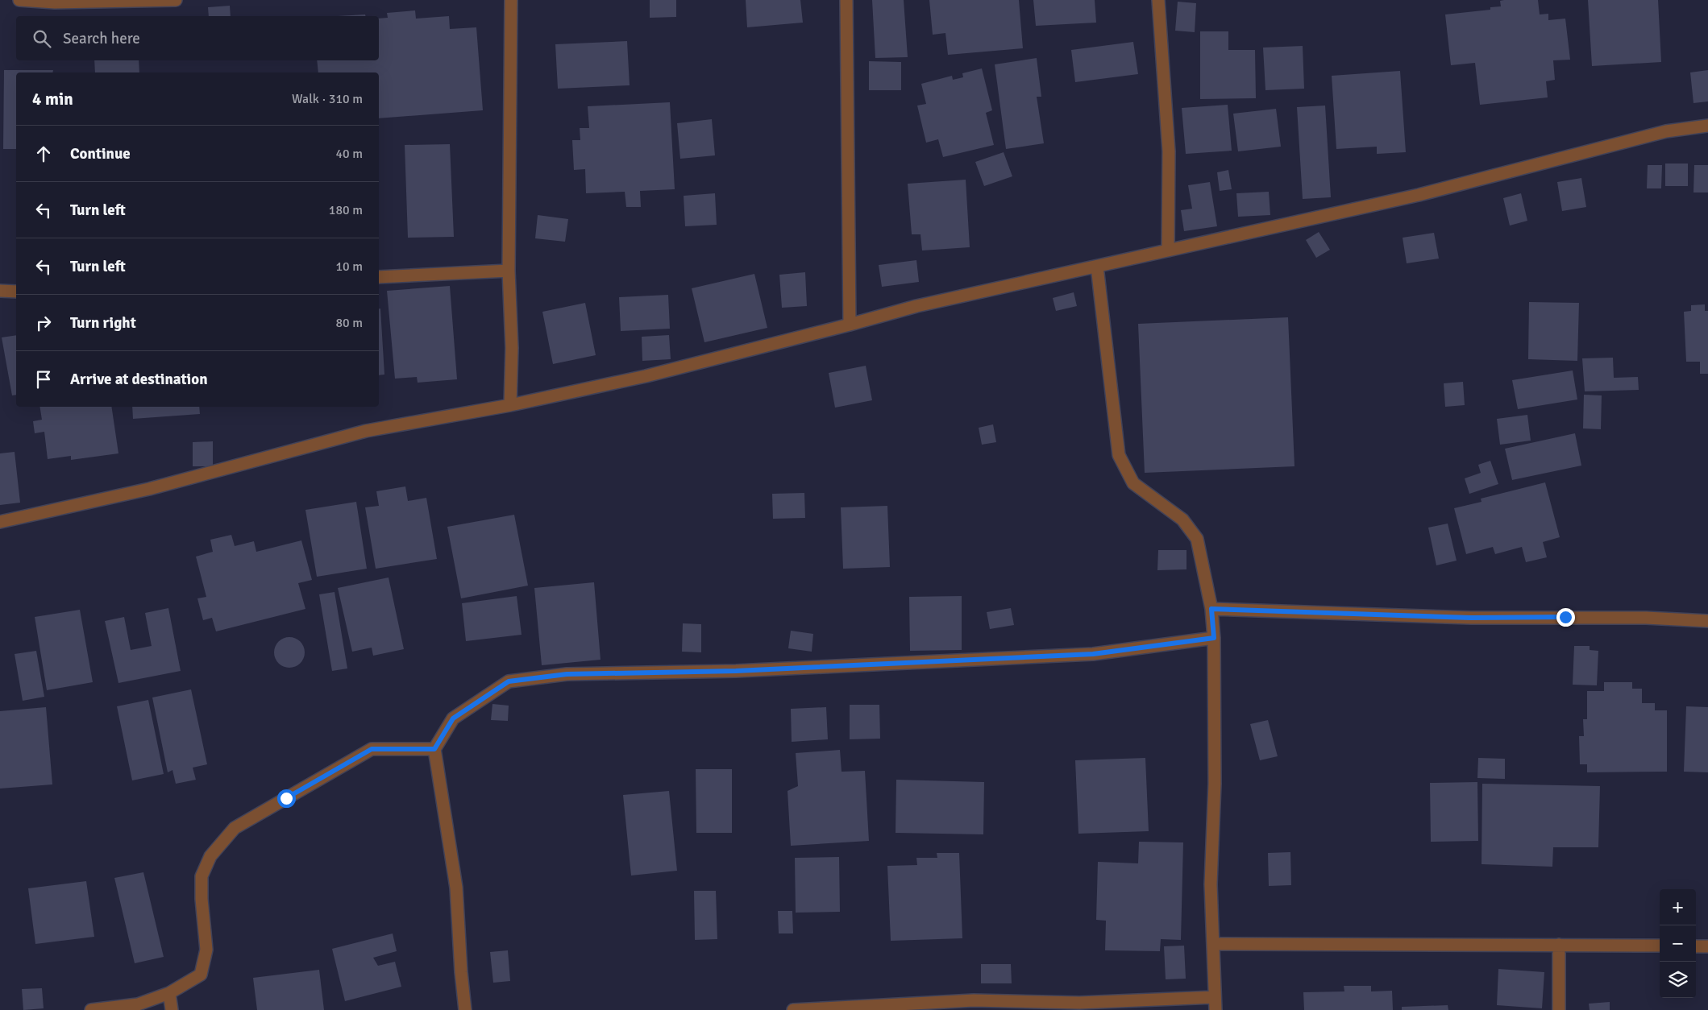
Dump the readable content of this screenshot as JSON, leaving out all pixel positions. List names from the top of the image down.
{
  "page": {
    "search": "Search here",
    "heading": ["4 min", "Walk · 310 m"],
    "list": [
      ["Continue", "40 m"],
      ["Turn left", "180 m"],
      ["Turn left", "10 m"],
      ["Turn right", "80 m"],
      "Arrive at destination"
    ],
    "map_buttons": ["+", "−"]
  }
}
